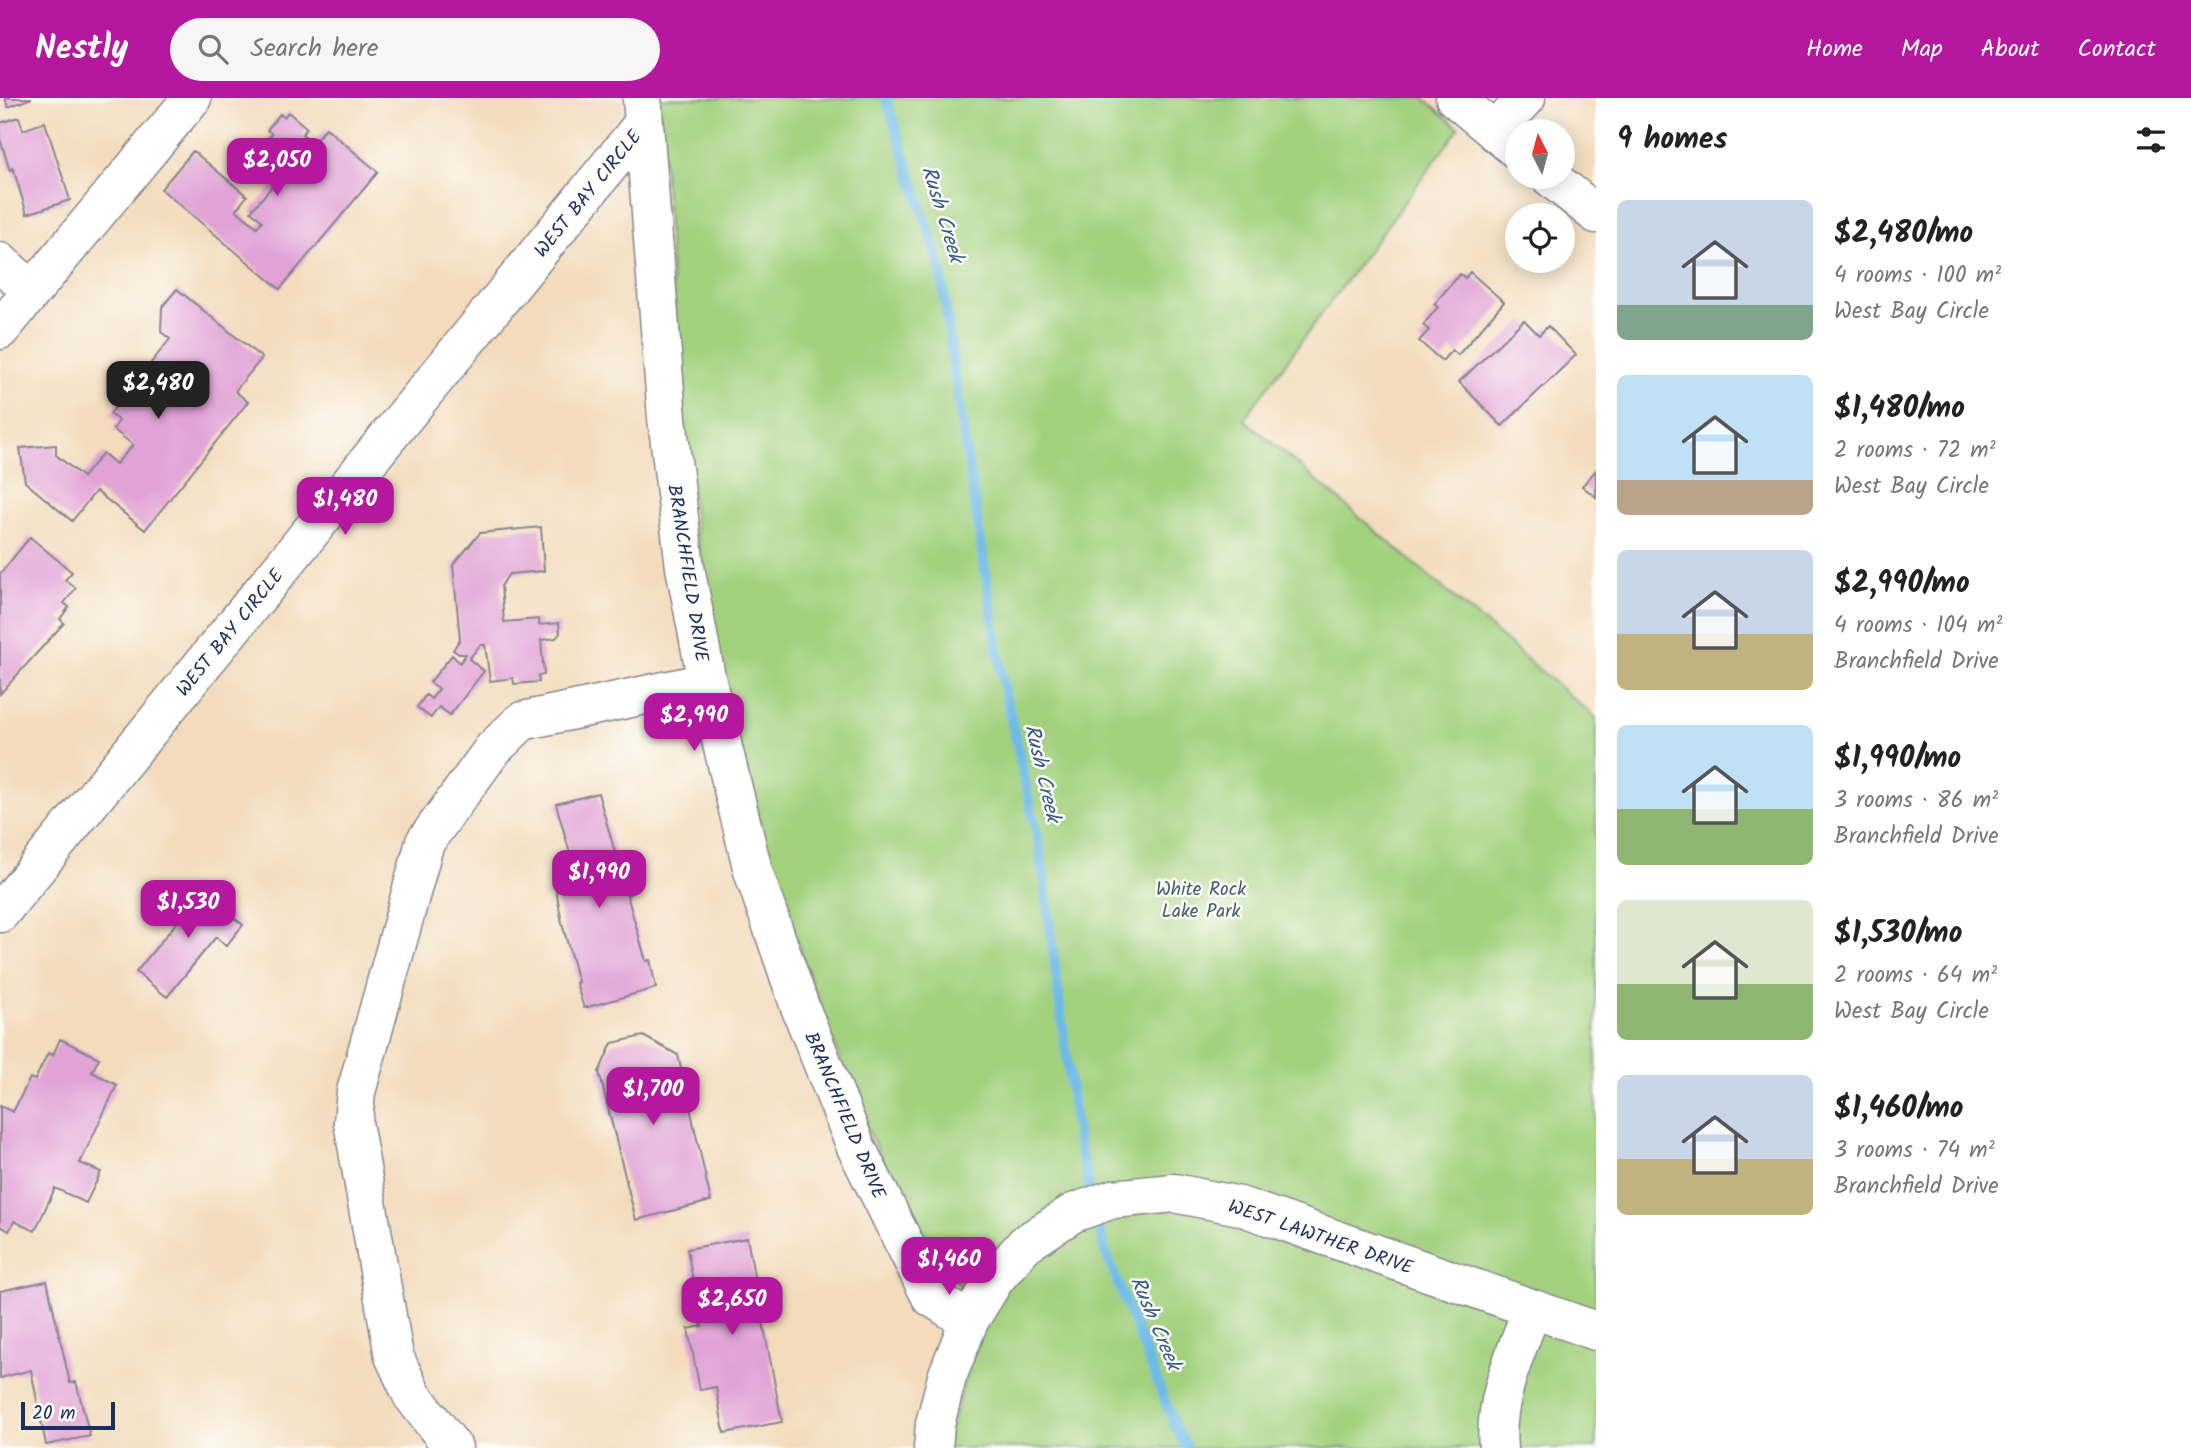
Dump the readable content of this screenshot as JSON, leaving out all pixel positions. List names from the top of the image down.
{
  "streets": {
    "street": ["WEST BAY CIRCLE", "BRANCHFIELD DRIVE", "WEST LAWTHER DRIVE"]
  },
  "crossings": [
    ["WEST BAY CIRCLE", "BRANCHFIELD DRIVE"],
    ["BRANCHFIELD DRIVE", "WEST LAWTHER DRIVE"]
  ],
  "water": ["Rush Creek"],
  "parks": ["White Rock Lake Park"],
  "scale_bar": "20 m",
  "north": "top",
  "page": {
    "header": "Nestly",
    "search": "Search here",
    "nav": [
      "Home",
      "Map",
      "About",
      "Contact"
    ],
    "heading": "9 homes",
    "price": [
      "$2,050",
      "$2,480",
      "$1,480",
      "$2,990",
      "$1,990",
      "$1,530",
      "$1,700",
      "$1,460",
      "$2,650"
    ],
    "list": [
      {
        "name": "$2,480/mo",
        "note": "4 rooms · 100 m² · West Bay Circle"
      },
      {
        "name": "$1,480/mo",
        "note": "2 rooms · 72 m² · West Bay Circle"
      },
      {
        "name": "$2,990/mo",
        "note": "4 rooms · 104 m² · Branchfield Drive"
      },
      {
        "name": "$1,990/mo",
        "note": "3 rooms · 86 m² · Branchfield Drive"
      },
      {
        "name": "$1,530/mo",
        "note": "2 rooms · 64 m² · West Bay Circle"
      },
      {
        "name": "$1,460/mo",
        "note": "3 rooms · 74 m² · Branchfield Drive"
      }
    ],
    "scale": "20 m"
  }
}
